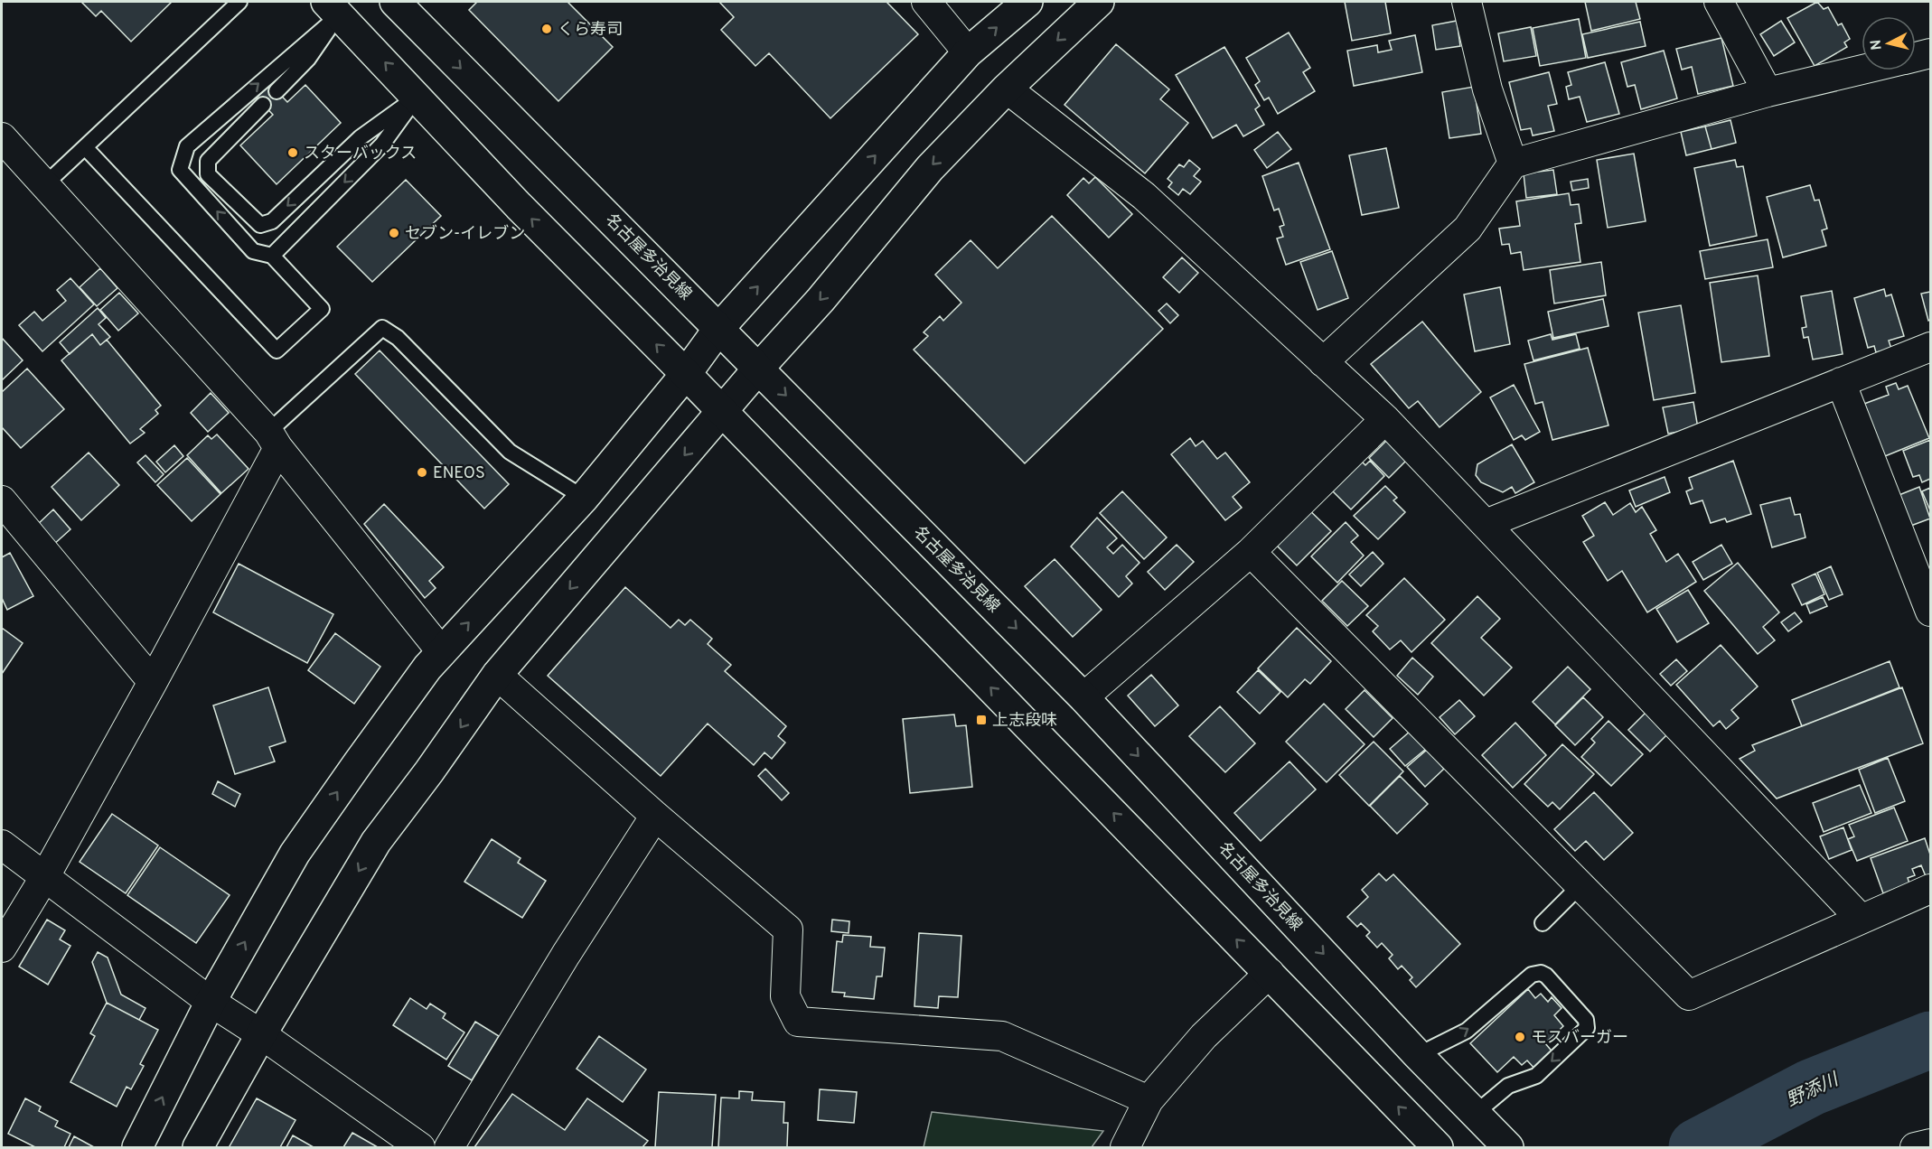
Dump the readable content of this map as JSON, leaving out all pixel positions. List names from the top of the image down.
{
  "streets": {
    "main road": ["名古屋多治見線"]
  },
  "water": ["野添川"],
  "places": {
    "other": [
      "くら寿司",
      "スターバックス",
      "セブン-イレブン",
      "ENEOS",
      "モスバーガー"
    ],
    "transit": ["上志段味"]
  },
  "north": "left"
}
